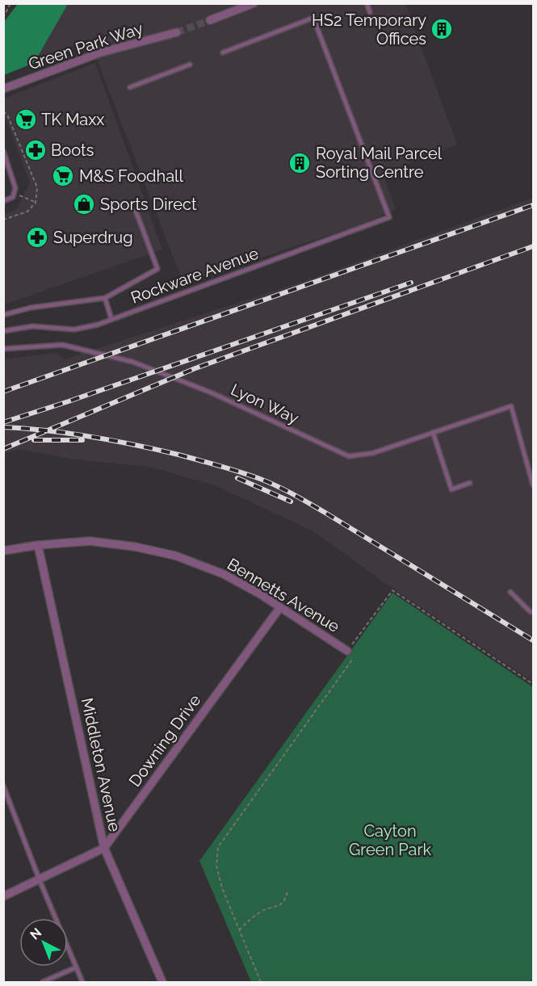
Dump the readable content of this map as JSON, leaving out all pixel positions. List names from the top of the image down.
{
  "streets": {
    "street": [
      "Green Park Way",
      "Bennetts Avenue",
      "Downing Drive",
      "Middleton Avenue"
    ],
    "lane": ["Rockware Avenue", "Lyon Way"]
  },
  "crossings": [
    ["Bennetts Avenue", "Downing Drive"],
    ["Bennetts Avenue", "Middleton Avenue"],
    ["Downing Drive", "Middleton Avenue"]
  ],
  "parks": ["Cayton Green Park"],
  "places": {
    "building": ["HS2 Temporary Offices", "Royal Mail Parcel Sorting Centre"],
    "supermarket": ["TK Maxx", "M&S Foodhall"],
    "pharmacy": ["Boots", "Superdrug"],
    "shop": ["Sports Direct"]
  },
  "north": "top left"
}
